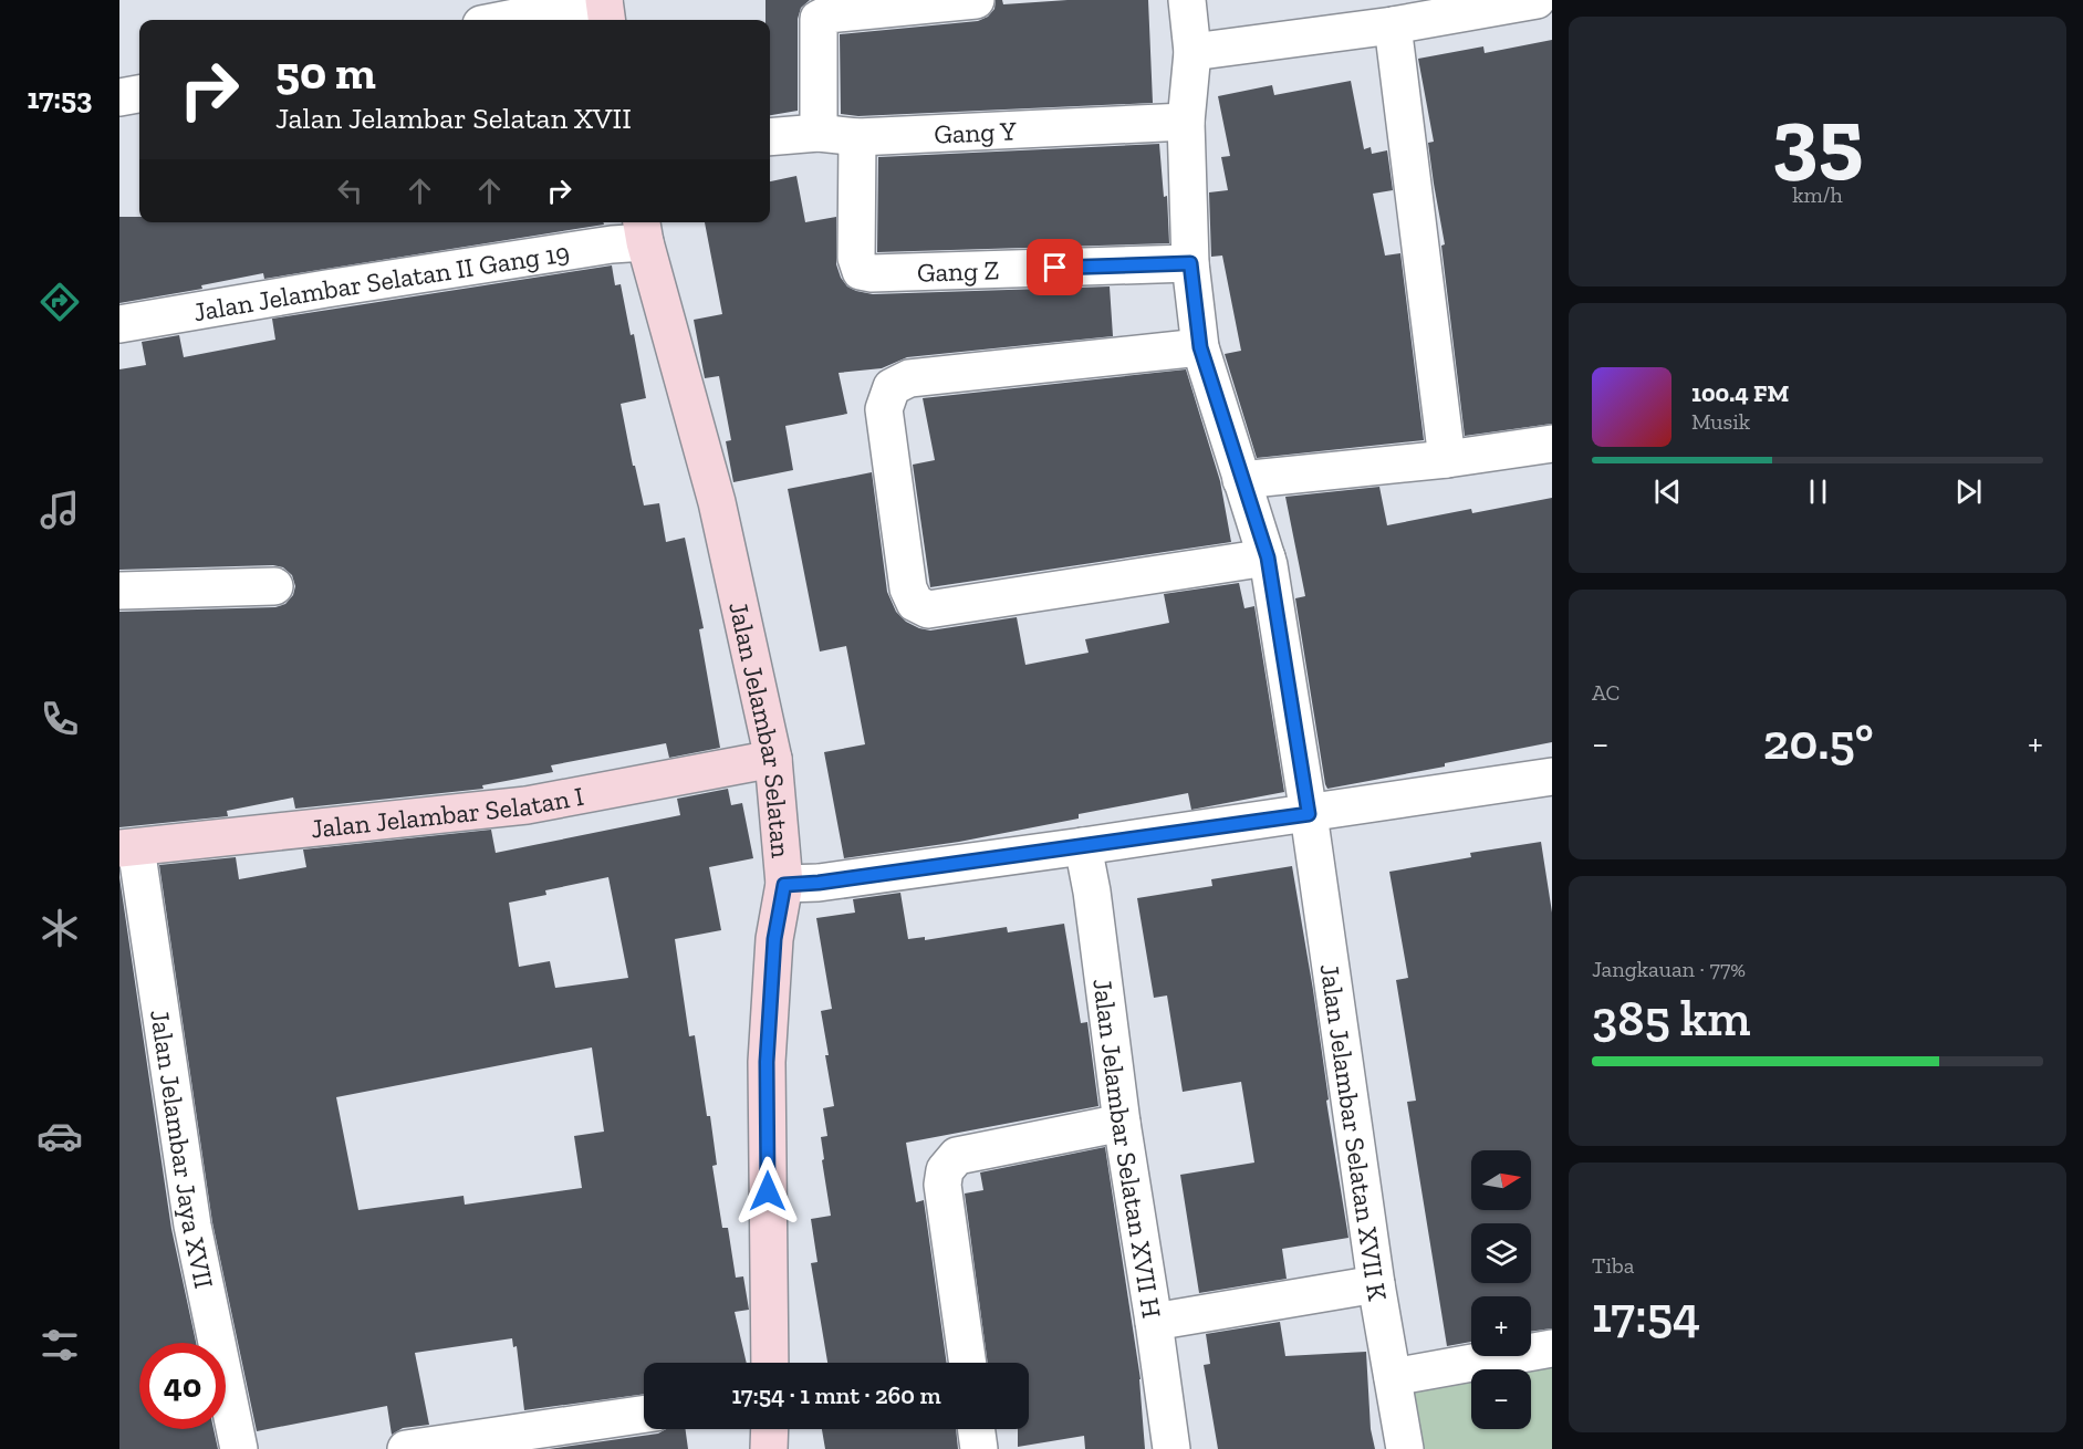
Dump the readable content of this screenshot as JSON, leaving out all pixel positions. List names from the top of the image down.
{
  "streets": {
    "street": [
      "Gang Y",
      "Gang Z",
      "Jalan Jelambar Selatan II Gang 19",
      "Jalan Jelambar Selatan",
      "Jalan Jelambar Selatan I",
      "Jalan Jelambar Selatan XVII K",
      "Jalan Jelambar Selatan XVII H",
      "Jalan Jelambar Jaya XVII"
    ]
  },
  "crossings": [
    ["Gang Y", "Gang Z"],
    ["Gang Y", "Jalan Jelambar Selatan XVII K"],
    ["Gang Z", "Jalan Jelambar Selatan XVII K"],
    ["Jalan Jelambar Selatan II Gang 19", "Jalan Jelambar Selatan"],
    ["Jalan Jelambar Selatan", "Jalan Jelambar Selatan I"],
    ["Jalan Jelambar Selatan I", "Jalan Jelambar Jaya XVII"]
  ],
  "north": "right",
  "page": {
    "tabs": "17:53",
    "tile": [
      ["35", "km/h"],
      "AC",
      ["Jangkauan · 77%", "385 km"],
      ["Tiba", "17:54"]
    ],
    "turn": ["50 m", "Jalan Jelambar Selatan XVII"],
    "song": ["100.4 FM", "Musik"],
    "heat": ["−", "20.5°", "+"],
    "map_buttons": ["+", "−"],
    "limit": "40",
    "trip": "17:54 · 1 mnt · 260 m"
  }
}
